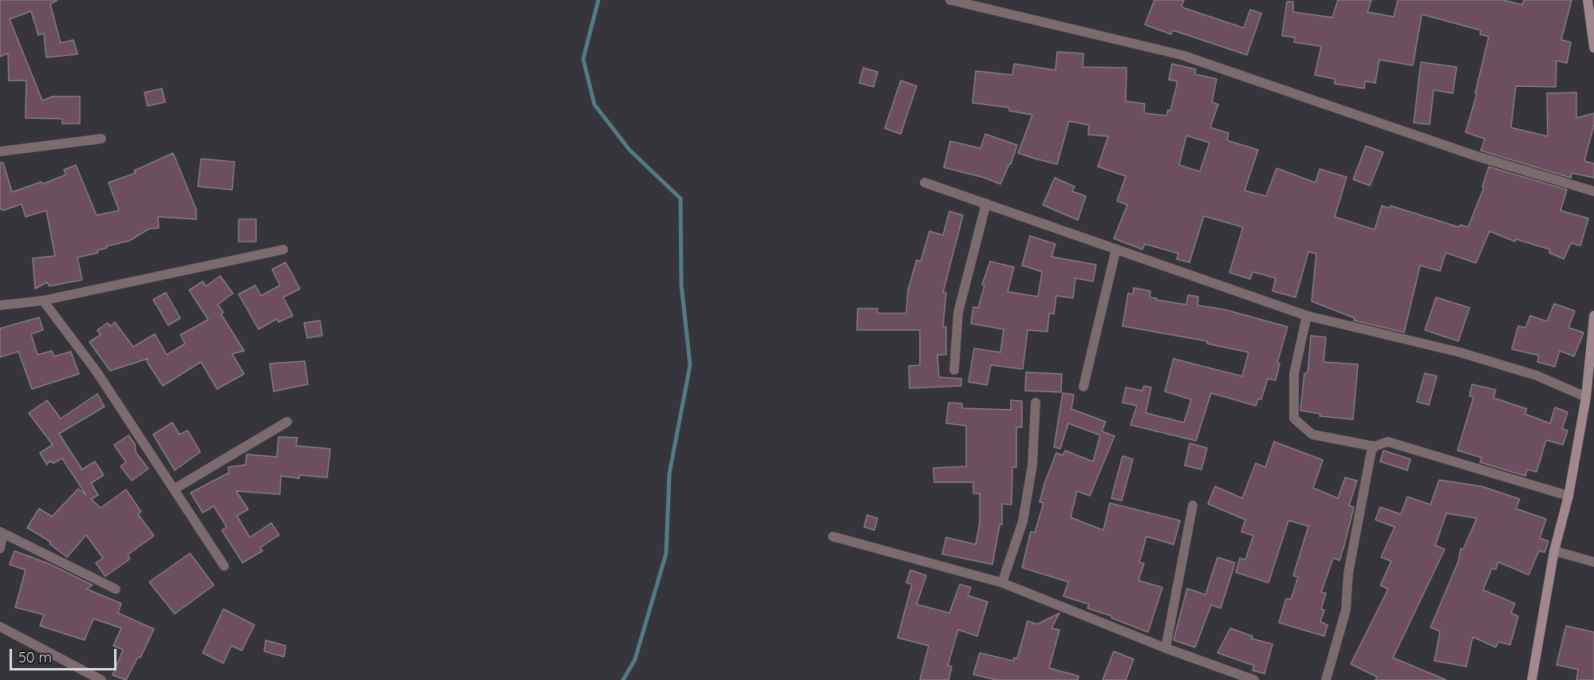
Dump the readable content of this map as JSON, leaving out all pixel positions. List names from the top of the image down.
{
  "scale_bar": "50 m"
}
